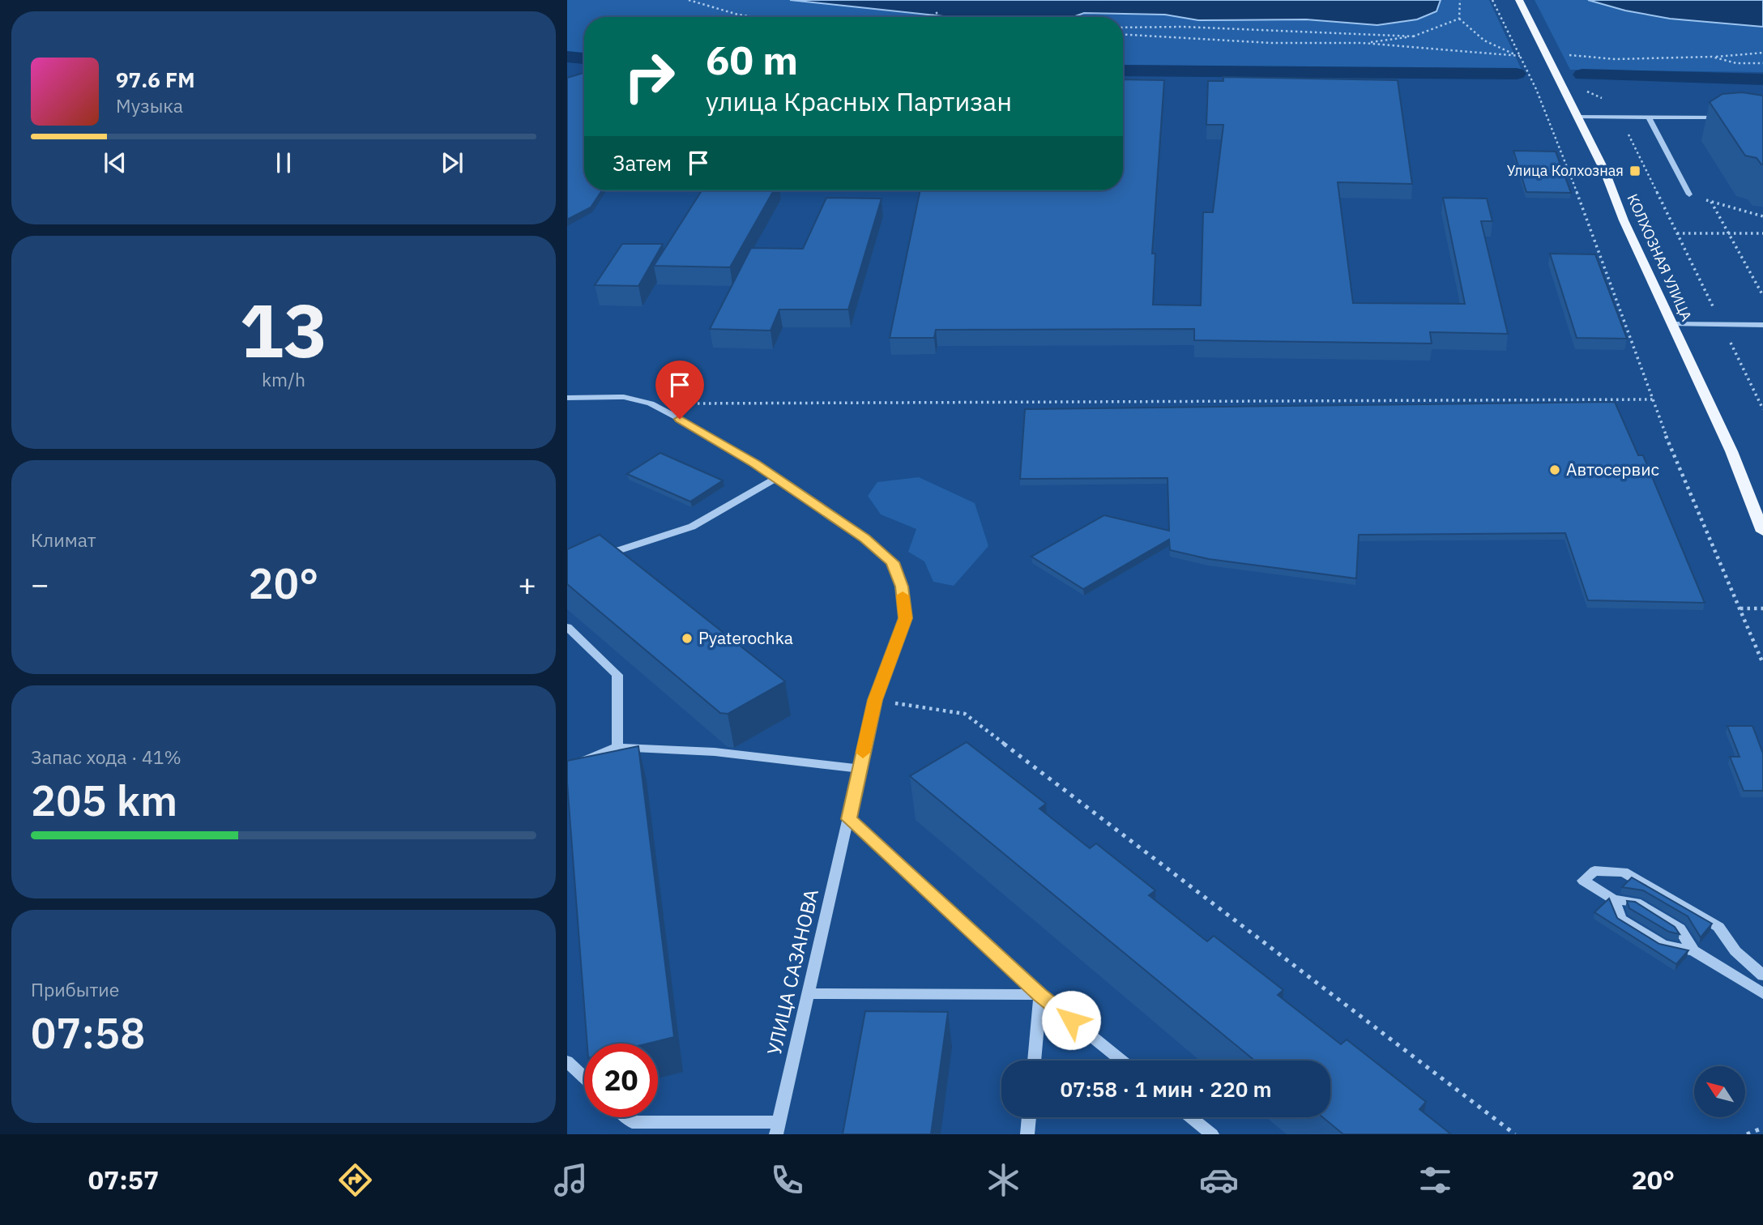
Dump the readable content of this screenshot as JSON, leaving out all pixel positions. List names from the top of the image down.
{
  "streets": {
    "main road": ["КОЛХОЗНАЯ УЛИЦА"],
    "street": ["УЛИЦА САЗАНОВА"]
  },
  "places": {
    "transit": ["Улица Колхозная"],
    "other": ["Автосервис", "Pyaterochka"]
  },
  "north": "top left",
  "page": {
    "turn": ["60 m", "улица Красных Партизан"],
    "song": ["97.6 FM", "Музыка"],
    "then": "Затем",
    "tile": [
      ["13", "km/h"],
      "Климат",
      ["Запас хода · 41%", "205 km"],
      ["Прибытие", "07:58"]
    ],
    "heat": ["−", "20°", "+"],
    "limit": "20",
    "trip": "07:58 · 1 мин · 220 m",
    "tabs": ["07:57", "20°"]
  }
}
